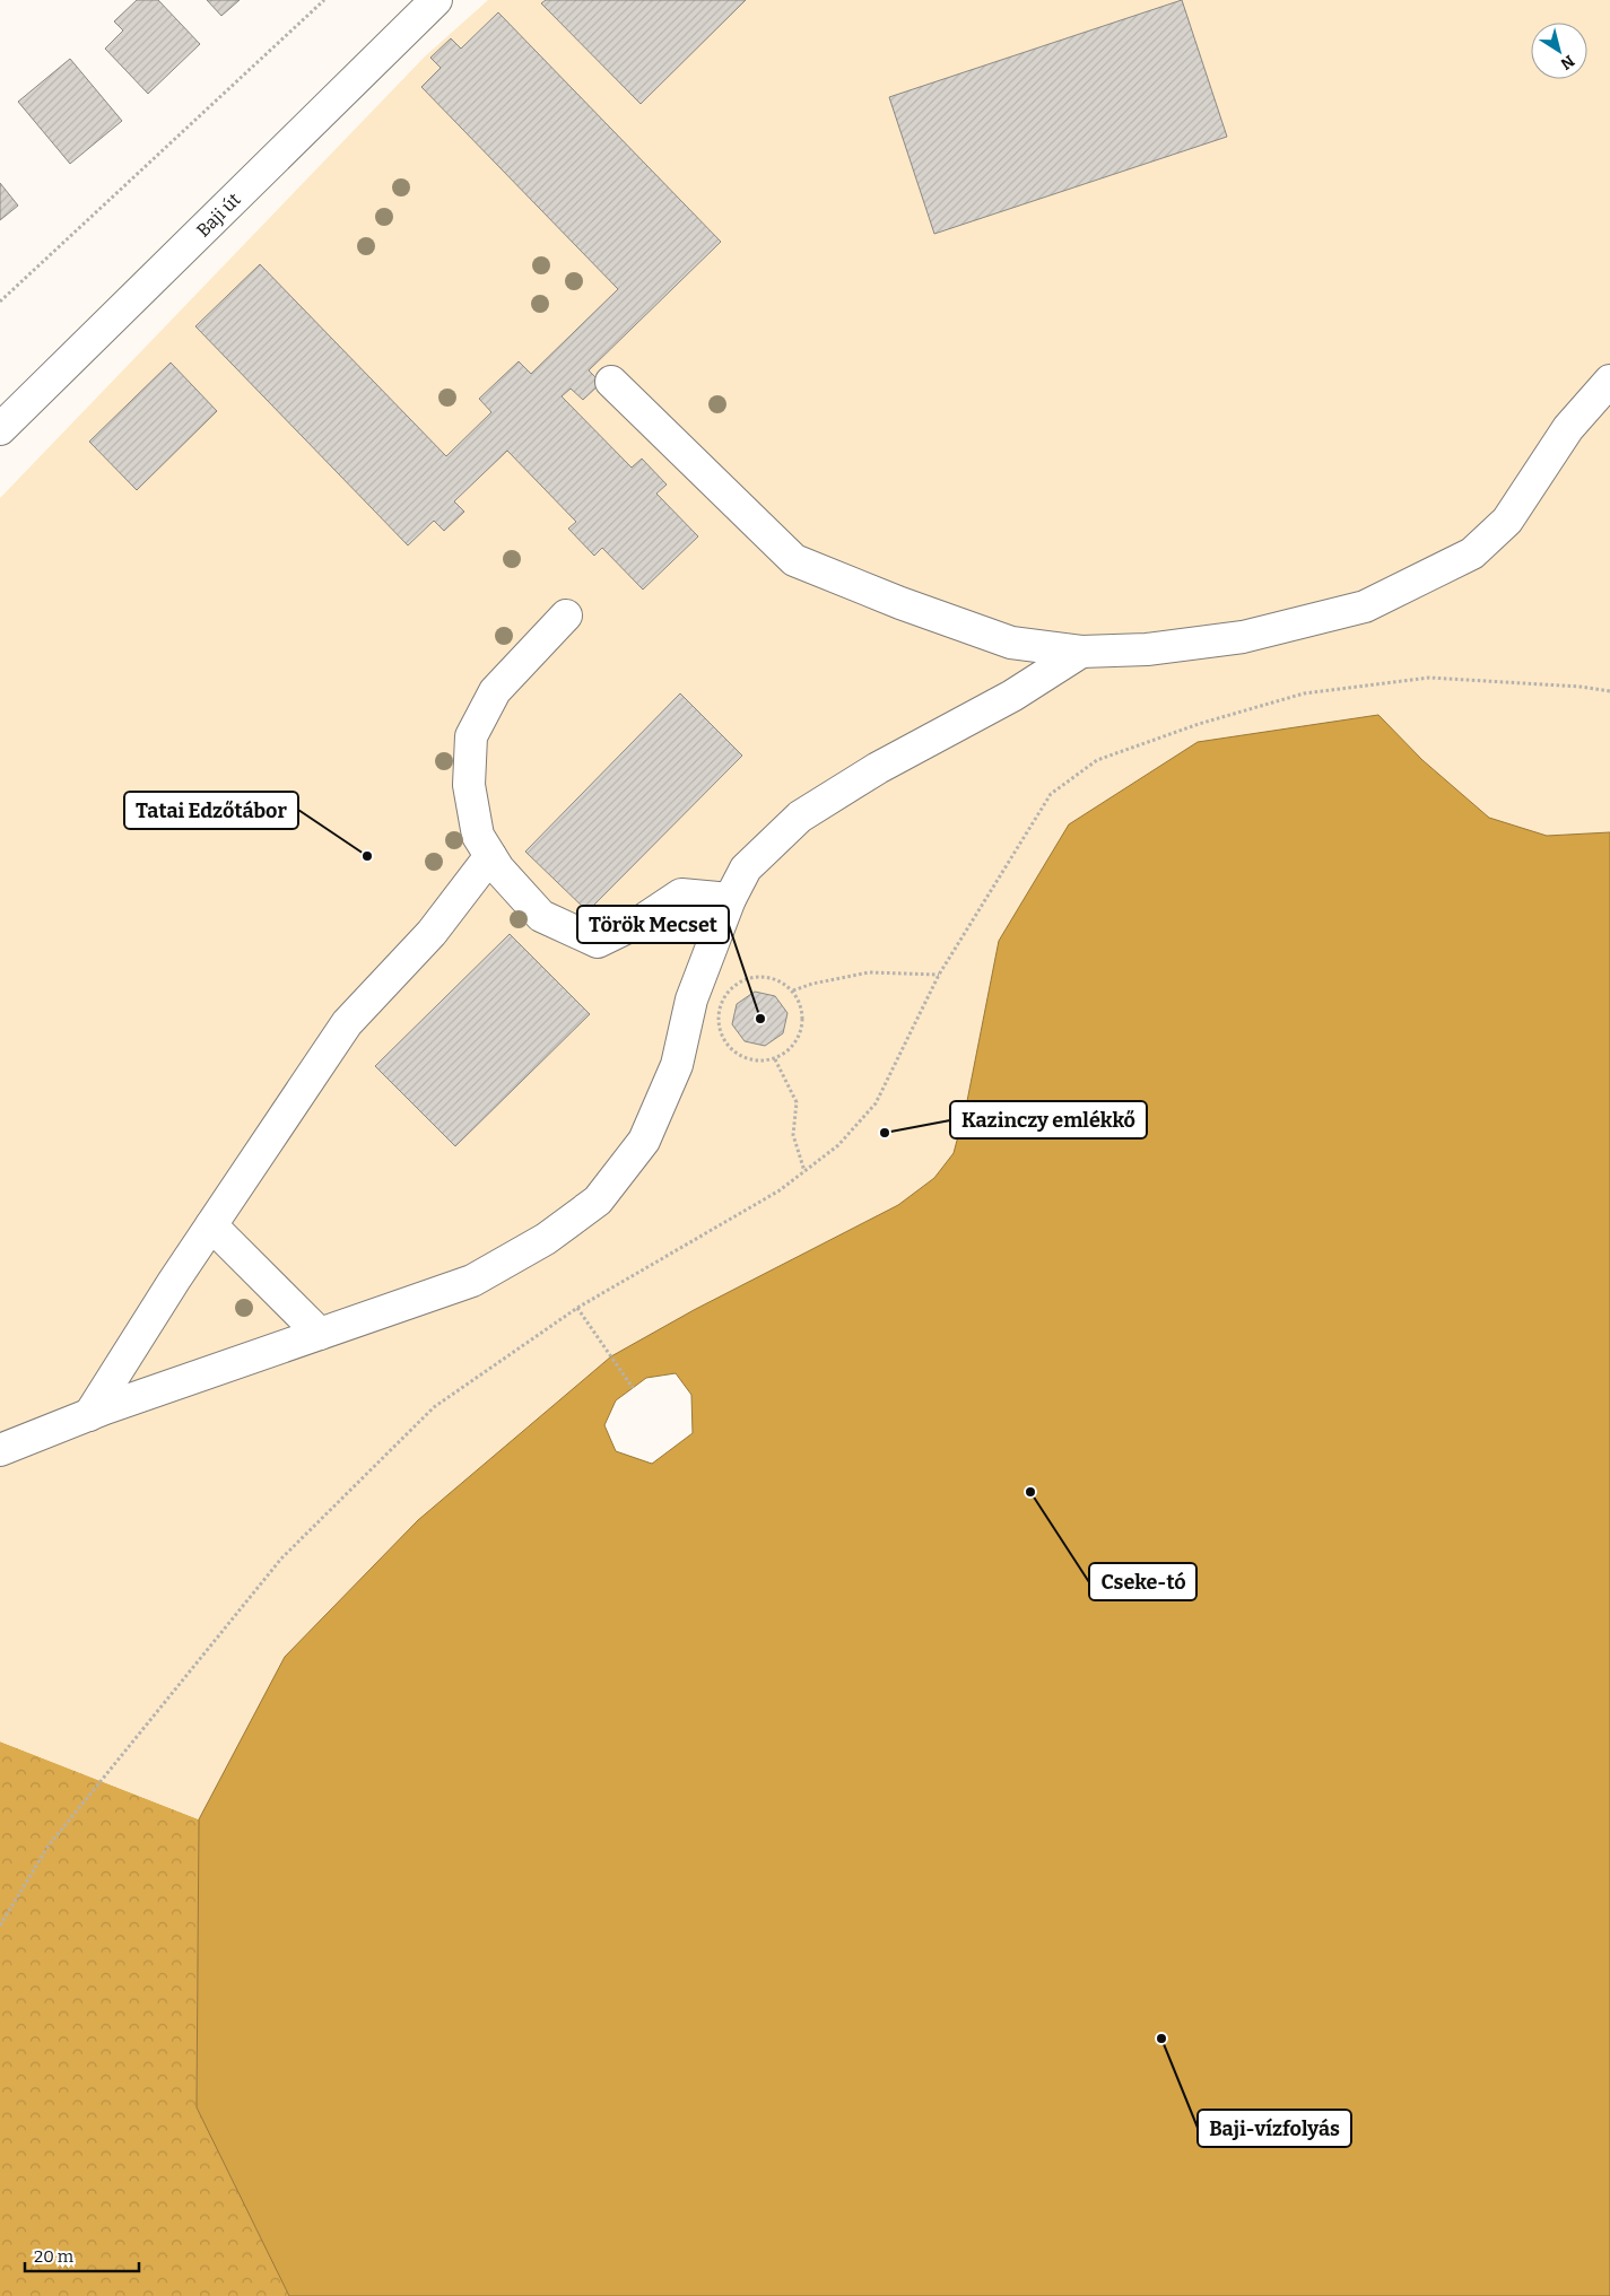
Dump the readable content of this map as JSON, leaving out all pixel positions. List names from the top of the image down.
{
  "streets": {
    "street": ["Baji út"]
  },
  "places": [
    "Tatai Edzőtábor",
    "Török Mecset",
    "Kazinczy emlékkő",
    "Cseke-tó",
    "Baji-vízfolyás"
  ],
  "scale_bar": "20 m",
  "north": "bottom right"
}
